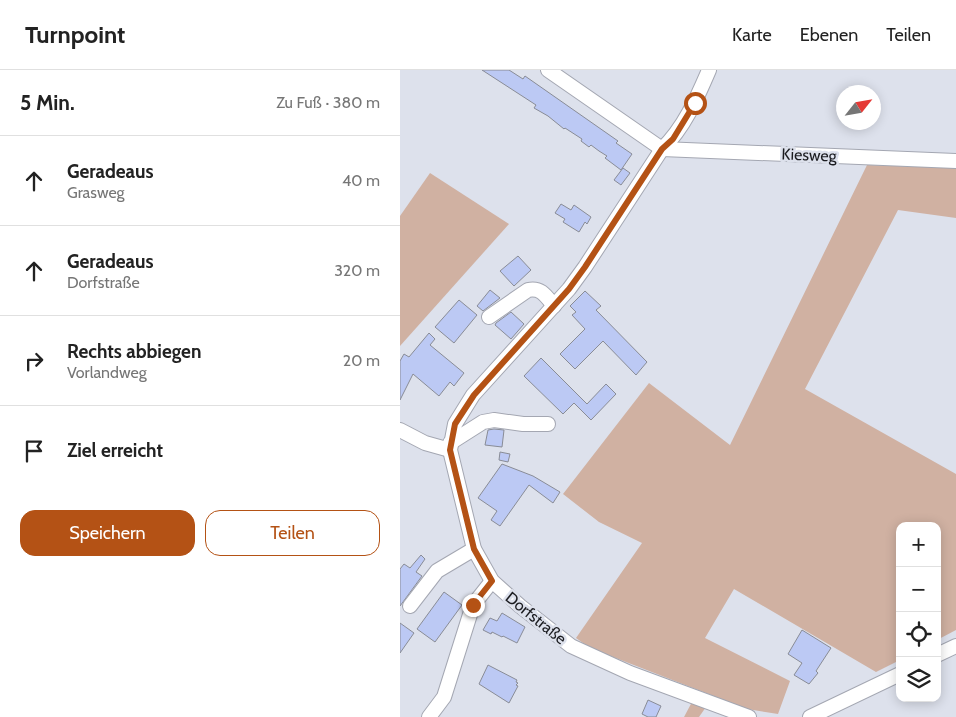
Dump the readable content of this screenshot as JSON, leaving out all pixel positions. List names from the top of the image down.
{
  "streets": {
    "street": ["Kiesweg", "Dorfstraße"]
  },
  "north": "top right",
  "page": {
    "header": "Turnpoint",
    "nav": ["Karte", "Ebenen", "Teilen"],
    "heading": ["5 Min.", "Zu Fuß · 380 m"],
    "list": [
      ["Geradeaus", "Grasweg", "40 m"],
      ["Geradeaus", "Dorfstraße", "320 m"],
      ["Rechts abbiegen", "Vorlandweg", "20 m"],
      "Ziel erreicht"
    ],
    "buttons": ["Speichern", "Teilen"],
    "map_buttons": ["+", "−"]
  }
}
